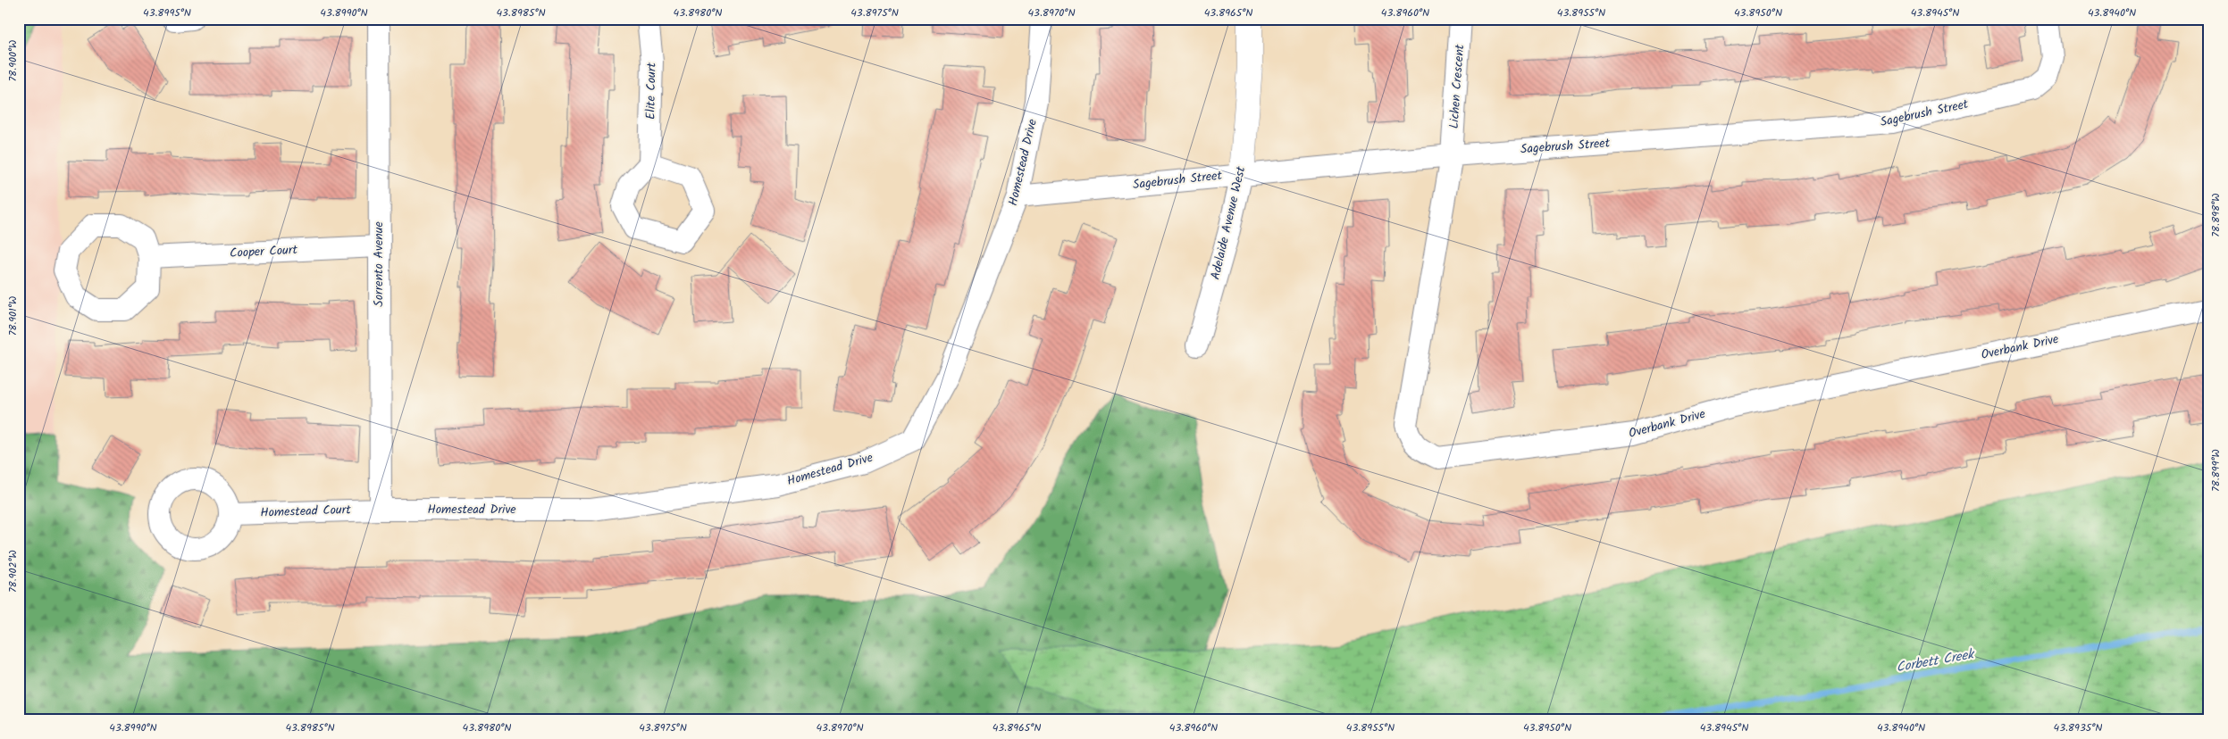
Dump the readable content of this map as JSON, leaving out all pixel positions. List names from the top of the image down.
{
  "streets": {
    "street": [
      "Lichen Crescent",
      "Elite Court",
      "Sagebrush Street",
      "Homestead Drive",
      "Adelaide Avenue West",
      "Cooper Court",
      "Sorrento Avenue",
      "Overbank Drive",
      "Homestead Court"
    ]
  },
  "crossings": [
    ["Lichen Crescent", "Sagebrush Street"],
    ["Lichen Crescent", "Overbank Drive"],
    ["Sagebrush Street", "Homestead Drive"],
    ["Sagebrush Street", "Adelaide Avenue West"],
    ["Sagebrush Street", "Overbank Drive"],
    ["Homestead Drive", "Sorrento Avenue"],
    ["Homestead Drive", "Homestead Court"],
    ["Cooper Court", "Sorrento Avenue"],
    ["Sorrento Avenue", "Homestead Court"]
  ],
  "water": ["Corbett Creek"],
  "coordinates": [
    "43.8995°N",
    "43.8990°N",
    "43.8985°N",
    "43.8980°N",
    "43.8975°N",
    "43.8970°N",
    "43.8965°N",
    "43.8960°N",
    "43.8955°N",
    "43.8950°N",
    "43.8945°N",
    "43.8940°N",
    "78.900°W",
    "78.898°W",
    "78.901°W",
    "78.899°W",
    "78.902°W",
    "43.8935°N"
  ]
}
